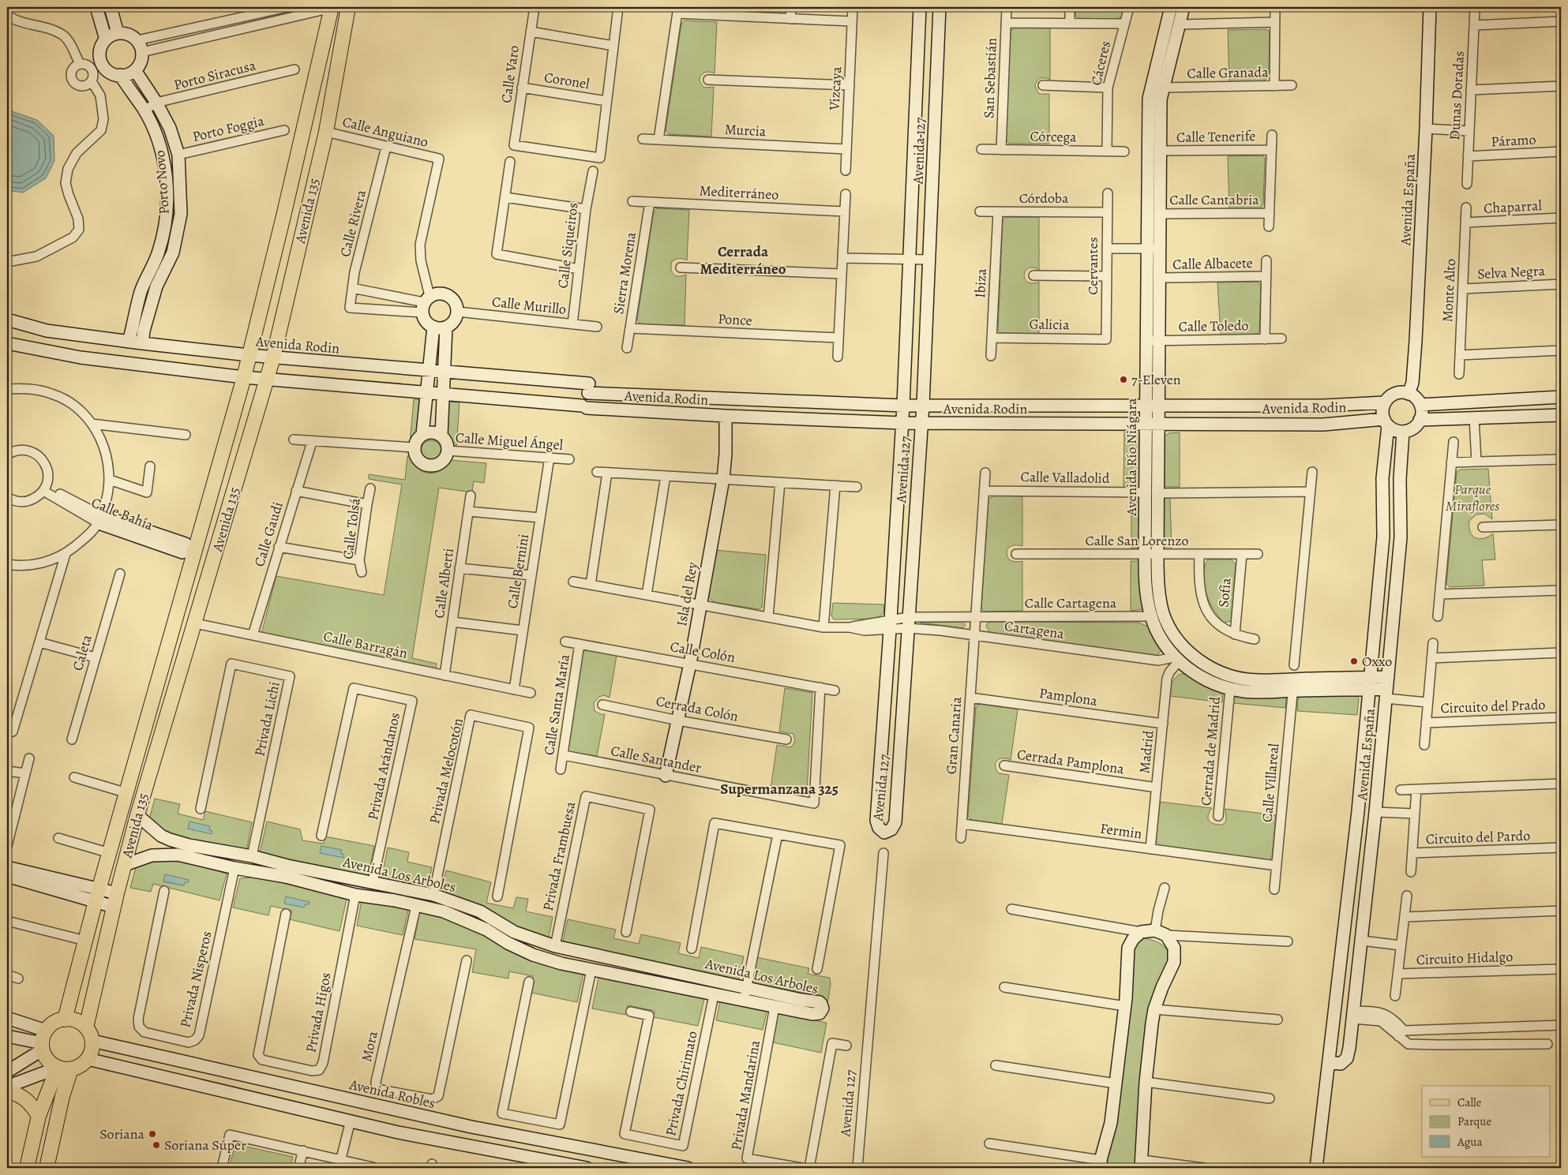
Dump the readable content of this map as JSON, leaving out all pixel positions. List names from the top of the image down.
{
  "streets": {
    "main road": ["Avenida 135"],
    "street": [
      "Cáceres",
      "Calle Granada",
      "Calle Varo",
      "Porto Siracusa",
      "San Sebastián",
      "Coronel",
      "Vizcaya",
      "Dunas Doradas",
      "Porto Foggia",
      "Murcia",
      "Calle Anguiano",
      "Córcega",
      "Calle Tenerife",
      "Páramo",
      "Avenida 127",
      "Porto Novo",
      "Mediterráneo",
      "Córdoba",
      "Calle Cantabria",
      "Avenida España",
      "Chaparral",
      "Calle Rivera",
      "Calle Siqueiros",
      "Calle Albacete",
      "Cervantes",
      "Selva Negra",
      "Sierra Morena",
      "Ibiza",
      "Monte Alto",
      "Calle Murillo",
      "Ponce",
      "Galicia",
      "Calle Toledo",
      "Avenida Rodin",
      "Calle Miguel Ángel",
      "Avenida Río Niágara",
      "Calle Valladolid",
      "Calle Bahía",
      "Calle Tolsá",
      "Calle Gaudi",
      "Calle San Lorenzo",
      "Calle Bernini",
      "Calle Alberti",
      "Sofía",
      "Isla del Rey",
      "Calle Cartagena",
      "Cartagena",
      "Calle Barragán",
      "Calle Colón",
      "Caleta",
      "Pamplona",
      "Calle Santa María",
      "Circuito del Prado",
      "Cerrada Colón",
      "Privada Lichi",
      "Gran Canaria",
      "Cerrada de Madrid",
      "Madrid",
      "Calle Santander",
      "Cerrada Pamplona",
      "Privada Arándanos",
      "Privada Melocotón",
      "Calle Villareal",
      "Fermin",
      "Circuito del Pardo",
      "Privada Frambuesa",
      "Avenida Los Arboles",
      "Circuito Hidalgo",
      "Privada Nisperos",
      "Privada Higos",
      "Mora",
      "Privada Chirimato",
      "Avenida Robles",
      "Privada Mandarina"
    ]
  },
  "crossings": [
    ["Cáceres", "Córcega"],
    ["Calle Granada", "Avenida Río Niágara"],
    ["Calle Varo", "Coronel"],
    ["Porto Siracusa", "Porto Novo"],
    ["San Sebastián", "Córcega"],
    ["Vizcaya", "Murcia"],
    ["Dunas Doradas", "Páramo"],
    ["Porto Foggia", "Porto Novo"],
    ["Calle Anguiano", "Avenida 135"],
    ["Calle Anguiano", "Calle Rivera"],
    ["Calle Anguiano", "Calle Murillo"],
    ["Calle Tenerife", "Avenida Río Niágara"],
    ["Avenida 127", "Avenida Rodin"],
    ["Avenida 127", "Cartagena"],
    ["Porto Novo", "Avenida Rodin"],
    ["Mediterráneo", "Sierra Morena"],
    ["Córdoba", "Cervantes"],
    ["Córdoba", "Ibiza"],
    ["Calle Cantabria", "Avenida Río Niágara"],
    ["Avenida España", "Avenida Rodin"],
    ["Avenida España", "Avenida Río Niágara"],
    ["Avenida España", "Circuito del Prado"],
    ["Avenida España", "Circuito del Pardo"],
    ["Avenida España", "Circuito Hidalgo"],
    ["Chaparral", "Monte Alto"],
    ["Avenida 135", "Avenida Rodin"],
    ["Avenida 135", "Calle Bahía"],
    ["Avenida 135", "Calle Barragán"],
    ["Avenida 135", "Avenida Los Arboles"],
    ["Avenida 135", "Avenida Robles"],
    ["Calle Rivera", "Calle Murillo"],
    ["Calle Siqueiros", "Calle Murillo"],
    ["Calle Albacete", "Avenida Río Niágara"],
    ["Cervantes", "Galicia"],
    ["Selva Negra", "Monte Alto"],
    ["Sierra Morena", "Ponce"],
    ["Ibiza", "Galicia"],
    ["Calle Toledo", "Avenida Río Niágara"],
    ["Avenida Rodin", "Avenida Río Niágara"],
    ["Avenida Rodin", "Isla del Rey"],
    ["Calle Miguel Ángel", "Calle Bernini"],
    ["Avenida Río Niágara", "Calle Valladolid"],
    ["Avenida Río Niágara", "Calle San Lorenzo"],
    ["Avenida Río Niágara", "Calle Cartagena"],
    ["Avenida Río Niágara", "Cartagena"],
    ["Avenida Río Niágara", "Circuito del Prado"],
    ["Avenida Río Niágara", "Cerrada de Madrid"],
    ["Avenida Río Niágara", "Madrid"],
    ["Avenida Río Niágara", "Calle Villareal"],
    ["Calle Gaudi", "Calle Barragán"],
    ["Calle San Lorenzo", "Sofía"],
    ["Calle Bernini", "Calle Barragán"],
    ["Calle Alberti", "Calle Barragán"],
    ["Isla del Rey", "Cartagena"],
    ["Isla del Rey", "Calle Colón"],
    ["Isla del Rey", "Cerrada Colón"],
    ["Isla del Rey", "Calle Santander"],
    ["Calle Cartagena", "Cartagena"],
    ["Cartagena", "Gran Canaria"],
    ["Cartagena", "Madrid"],
    ["Calle Colón", "Calle Santa María"],
    ["Calle Colón", "Calle Santander"],
    ["Pamplona", "Gran Canaria"],
    ["Pamplona", "Madrid"],
    ["Calle Santa María", "Calle Santander"],
    ["Privada Lichi", "Avenida Los Arboles"],
    ["Gran Canaria", "Fermin"],
    ["Madrid", "Cerrada Pamplona"],
    ["Madrid", "Fermin"],
    ["Privada Arándanos", "Avenida Los Arboles"],
    ["Privada Melocotón", "Avenida Los Arboles"],
    ["Calle Villareal", "Fermin"],
    ["Privada Frambuesa", "Avenida Los Arboles"],
    ["Avenida Los Arboles", "Privada Nisperos"],
    ["Avenida Los Arboles", "Privada Higos"],
    ["Avenida Los Arboles", "Mora"],
    ["Avenida Los Arboles", "Privada Chirimato"],
    ["Avenida Los Arboles", "Privada Mandarina"]
  ],
  "districts": ["Cerrada Mediterráneo", "Supermanzana 325"],
  "parks": ["Parque Miraflores"],
  "places": [
    "7-Eleven",
    "Oxxo",
    "Soriana",
    "Soriana Súper"
  ],
  "legend": ["Calle", "Parque", "Agua"]
}
